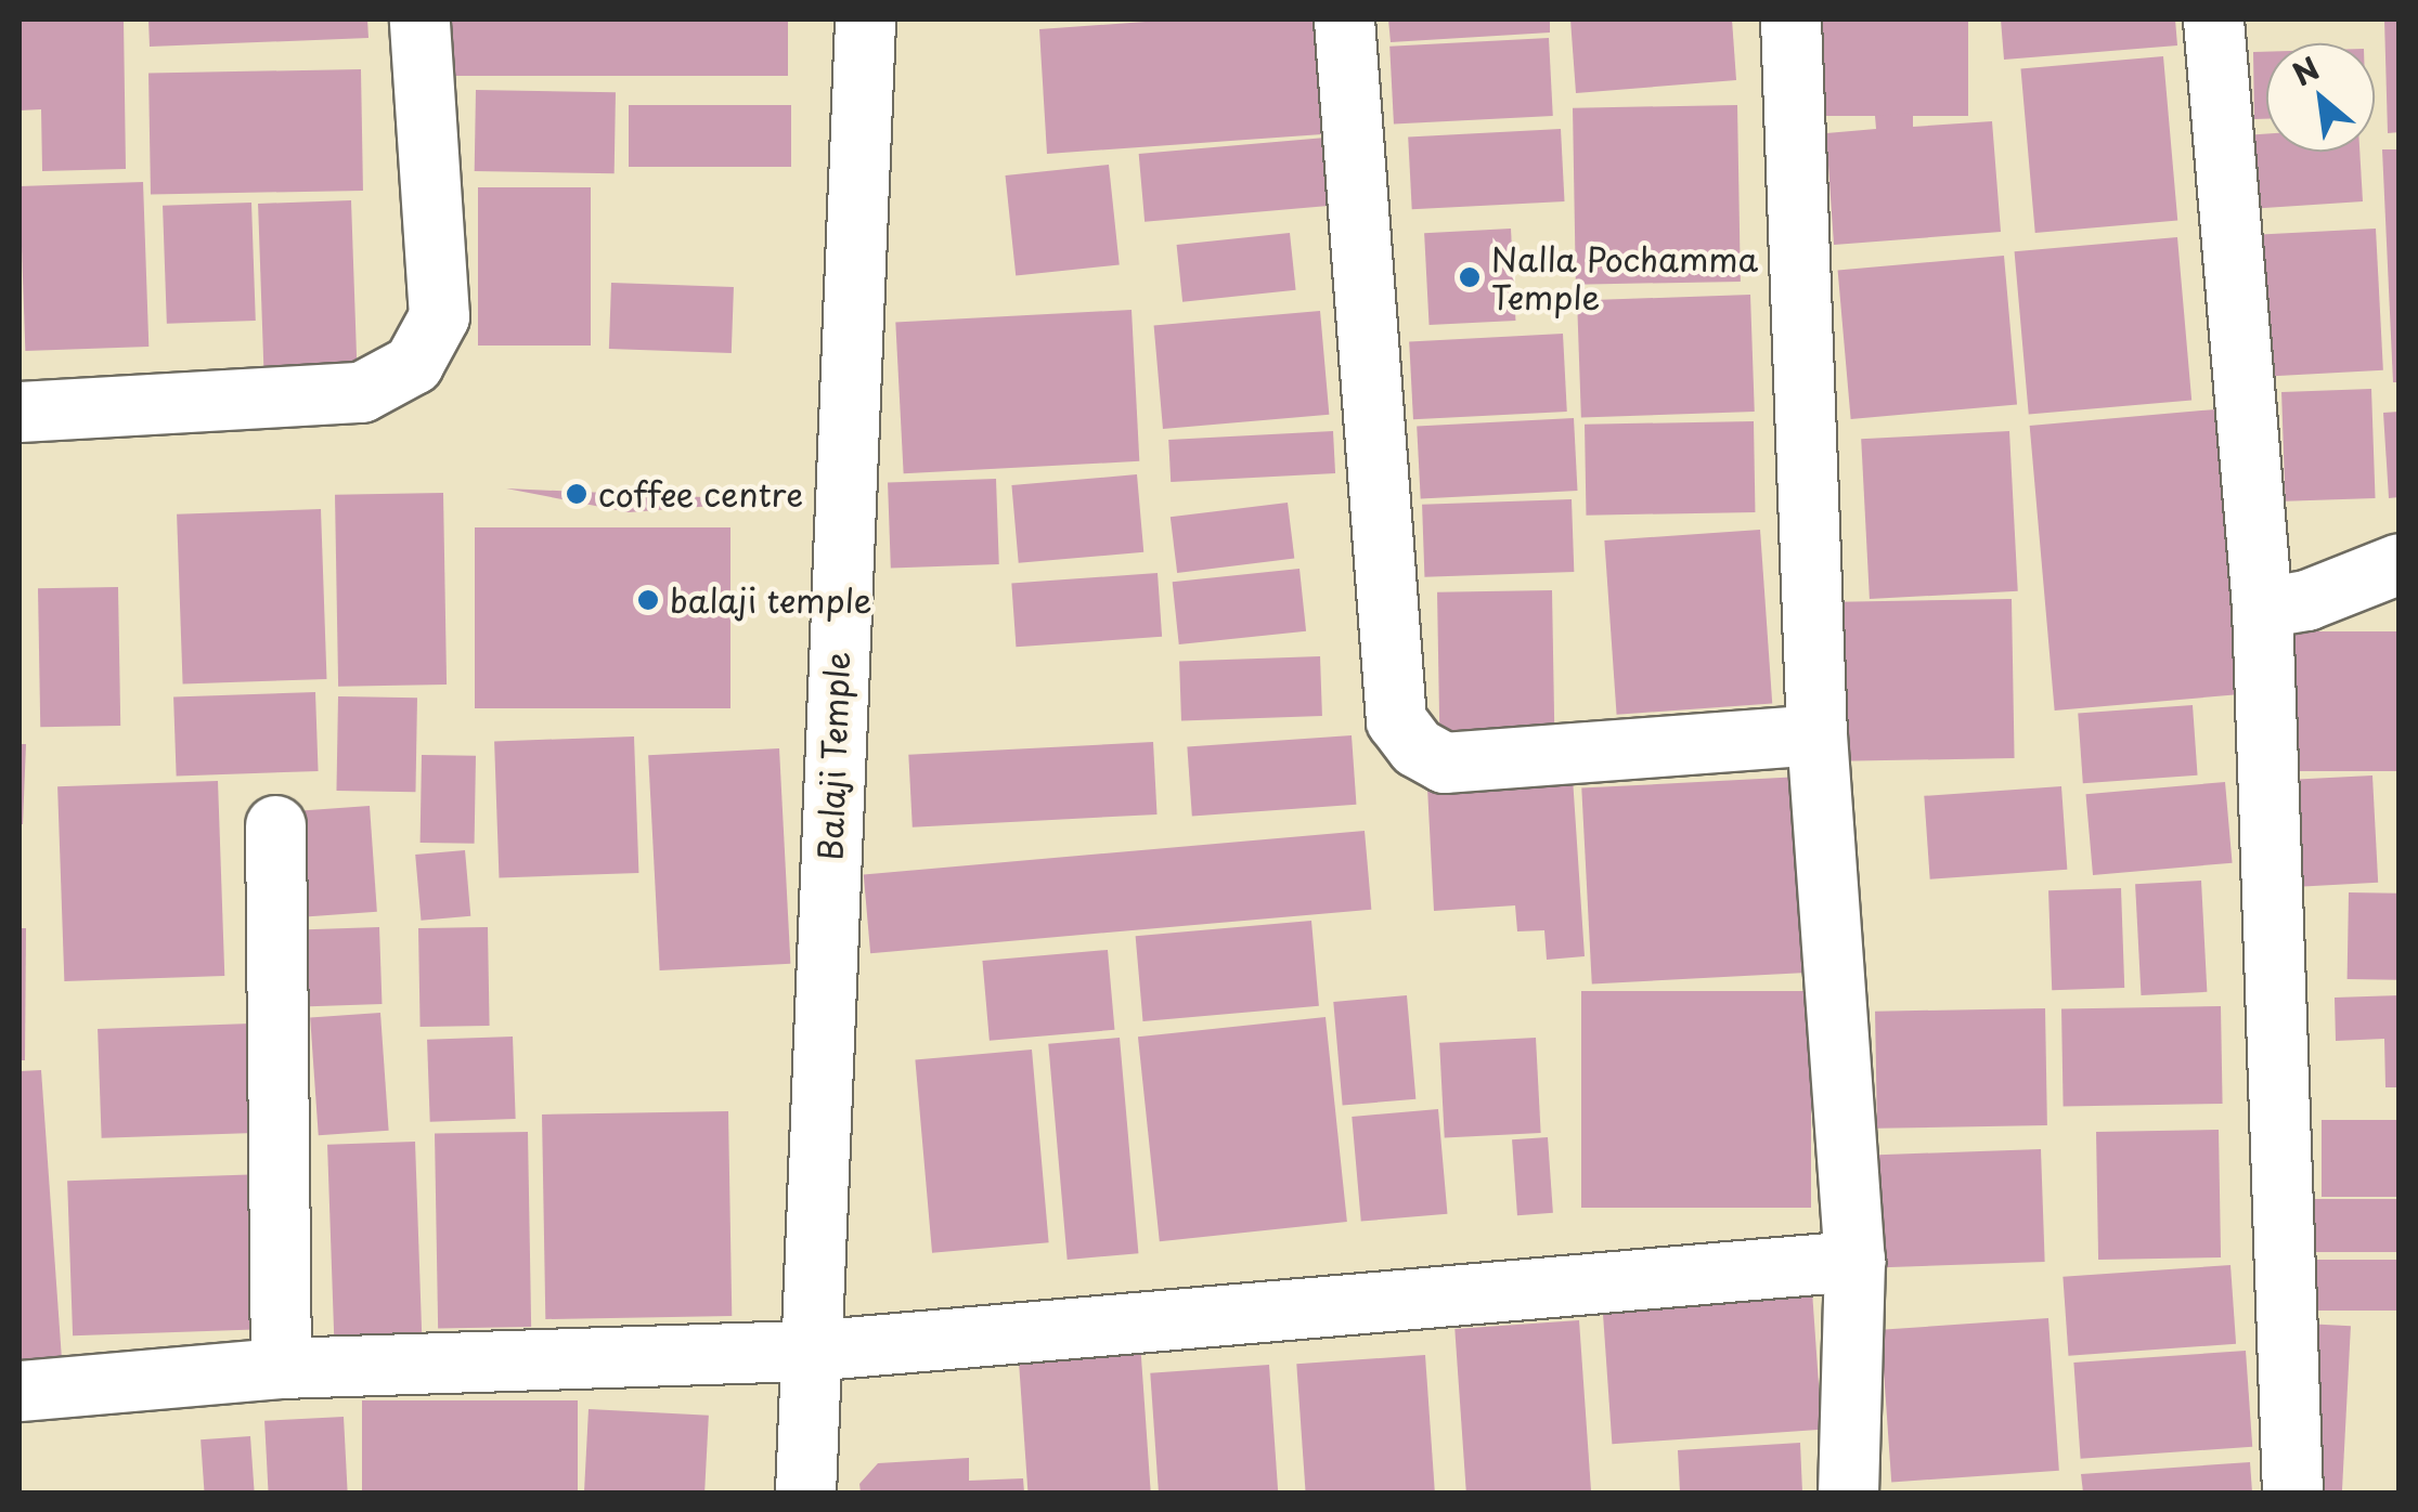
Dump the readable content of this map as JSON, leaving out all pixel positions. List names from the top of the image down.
{
  "streets": {
    "street": ["Balaji Temple"]
  },
  "places": ["Nalla Pochamma Temple", "coffee centre", "balaji temple"],
  "north": "top left"
}
